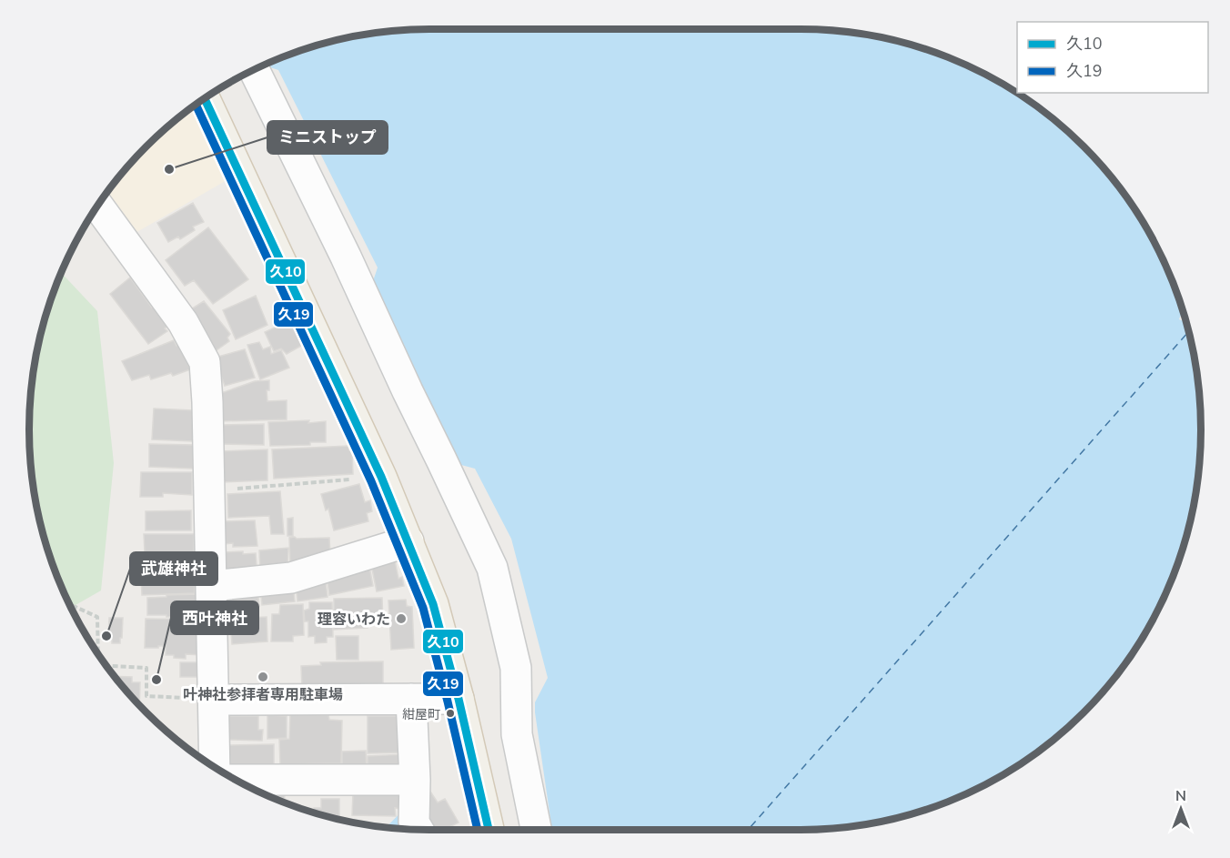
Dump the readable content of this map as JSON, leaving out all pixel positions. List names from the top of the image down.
{
  "places": [
    "ミニストップ",
    "理容いわた",
    "武雄神社",
    "叶神社参拝者専用駐車場",
    "西叶神社",
    "紺屋町"
  ],
  "lines": ["transit line 久10", "transit line 久19"],
  "legend": ["久10", "久19"],
  "north": "top"
}
